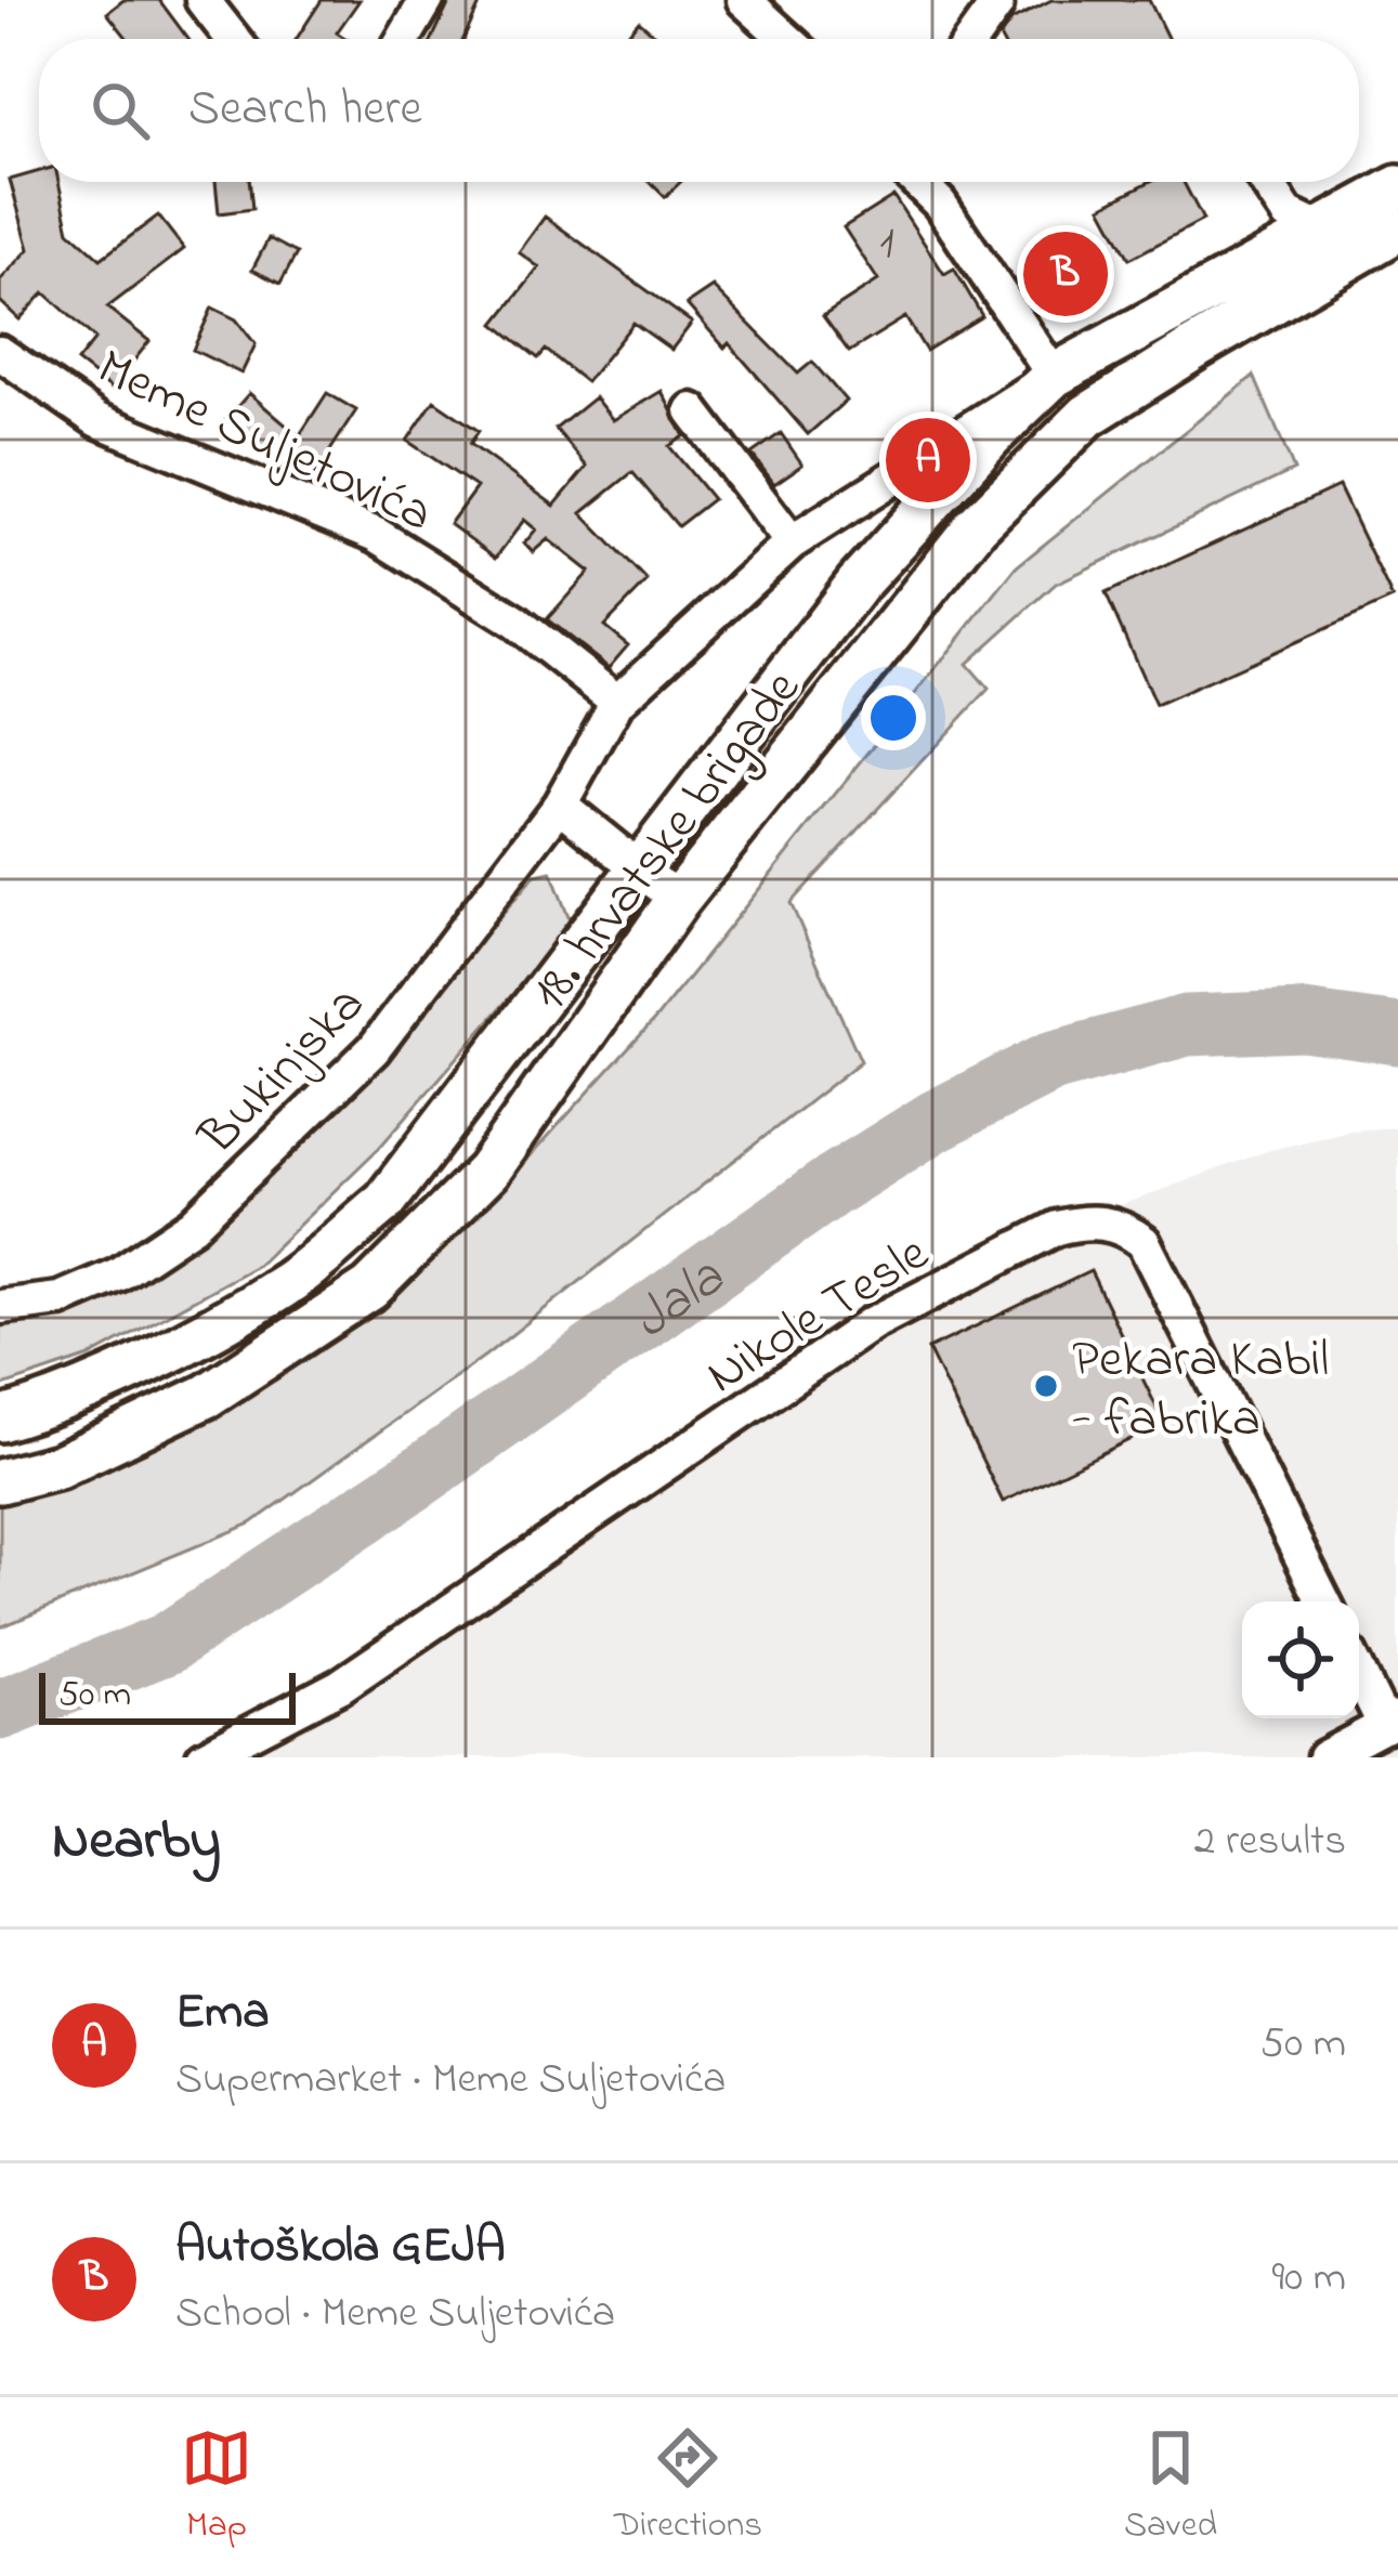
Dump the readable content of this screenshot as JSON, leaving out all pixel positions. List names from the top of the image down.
{
  "streets": {
    "main road": ["18. hrvatske brigade"],
    "street": ["Meme Suljetovića", "Bukinjska", "Nikole Tesle"]
  },
  "water": ["Jala"],
  "places": ["Pekara Kabil - fabrika"],
  "house_numbers": ["1"],
  "scale_bar": "50 m",
  "page": {
    "search": "Search here",
    "pins": ["B", "A"],
    "scale": "50 m",
    "heading": ["Nearby", "2 results"],
    "list": [
      {
        "mark": "A",
        "name": "Ema",
        "note": "Supermarket · Meme Suljetovića",
        "value": "50 m"
      },
      {
        "mark": "B",
        "name": "Autoškola GEJA",
        "note": "School · Meme Suljetovića",
        "value": "90 m"
      }
    ],
    "nav": ["Map", "Directions", "Saved"]
  }
}
